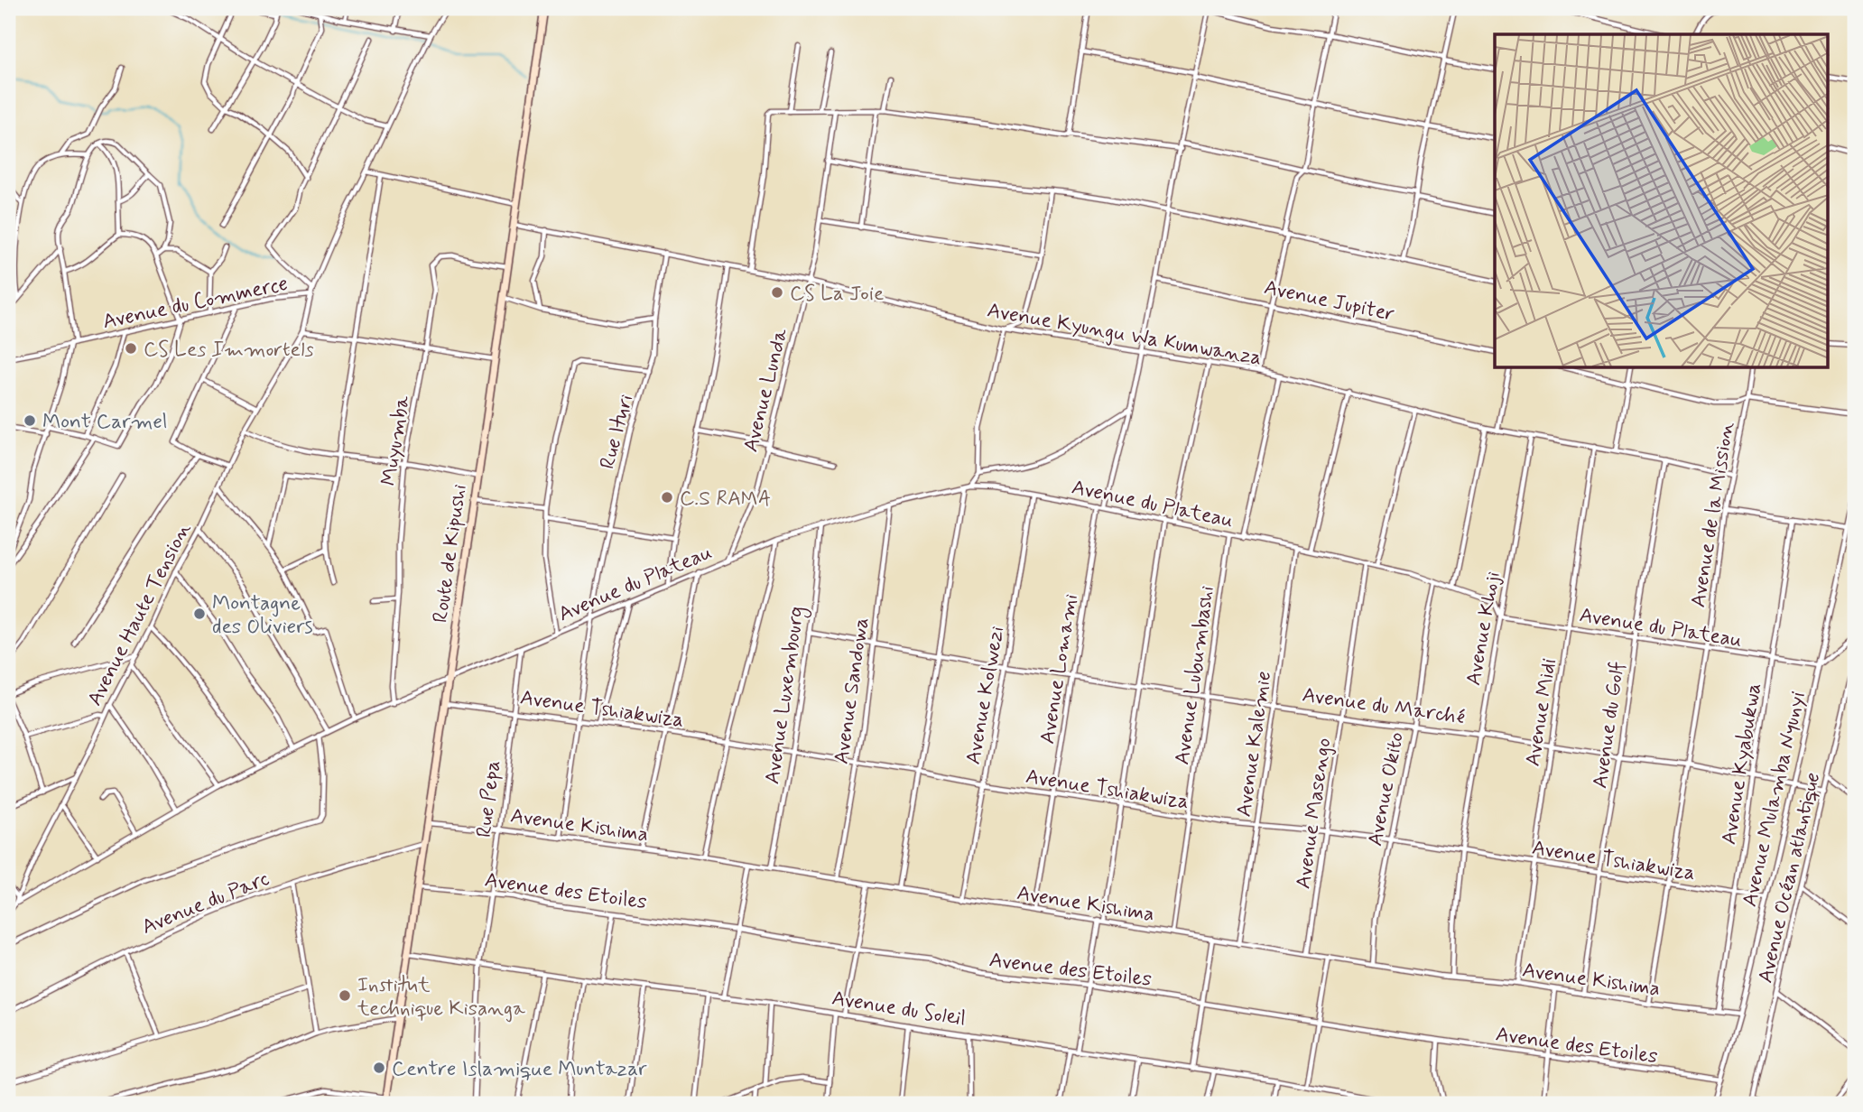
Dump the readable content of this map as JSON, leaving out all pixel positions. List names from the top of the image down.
{
  "streets": {
    "main road": ["Route de Kipushi"],
    "street": [
      "Avenue Jupiter",
      "Avenue du Commerce",
      "Avenue Kyungu Wa Kumwanza",
      "Avenue Lunda",
      "Rue Ituri",
      "Muyumba",
      "Avenue du Plateau",
      "Avenue de la Mission",
      "Avenue Haute Tension",
      "Avenue Khoji",
      "Avenue Lomami",
      "Avenue Lubumbashi",
      "Avenue Sandowa",
      "Avenue Luxembourg",
      "Avenue Kolwezi",
      "Avenue du Marché",
      "Avenue Tshiakwiza",
      "Avenue Midi",
      "Avenue du Golf",
      "Avenue Kalemie",
      "Avenue Kyabukwa",
      "Avenue Okito",
      "Rue Pepa",
      "Avenue Mulamba Nyunyi",
      "Avenue Masengo",
      "Avenue Kishima",
      "Avenue Océan atlantique",
      "Avenue des Etoiles",
      "Avenue du Parc",
      "Avenue du Soleil"
    ]
  },
  "crossings": [
    ["Avenue du Commerce", "Avenue Haute Tension"],
    ["Avenue Kyungu Wa Kumwanza", "Avenue Lunda"],
    ["Avenue Kyungu Wa Kumwanza", "Rue Ituri"],
    ["Avenue Kyungu Wa Kumwanza", "Avenue de la Mission"],
    ["Avenue Kyungu Wa Kumwanza", "Route de Kipushi"],
    ["Avenue Kyungu Wa Kumwanza", "Avenue Khoji"],
    ["Avenue Kyungu Wa Kumwanza", "Avenue Midi"],
    ["Avenue Kyungu Wa Kumwanza", "Avenue du Golf"],
    ["Avenue Lunda", "Avenue du Plateau"],
    ["Rue Ituri", "Avenue du Plateau"],
    ["Rue Ituri", "Avenue Tshiakwiza"],
    ["Rue Ituri", "Avenue Kishima"],
    ["Muyumba", "Avenue du Plateau"],
    ["Muyumba", "Route de Kipushi"],
    ["Avenue du Plateau", "Avenue de la Mission"],
    ["Avenue du Plateau", "Route de Kipushi"],
    ["Avenue du Plateau", "Avenue Haute Tension"],
    ["Avenue du Plateau", "Avenue Khoji"],
    ["Avenue du Plateau", "Avenue Lomami"],
    ["Avenue du Plateau", "Avenue Lubumbashi"],
    ["Avenue du Plateau", "Avenue Sandowa"],
    ["Avenue du Plateau", "Avenue Luxembourg"],
    ["Avenue du Plateau", "Avenue Kolwezi"],
    ["Avenue du Plateau", "Avenue Midi"],
    ["Avenue du Plateau", "Avenue du Golf"],
    ["Avenue du Plateau", "Avenue Kalemie"],
    ["Avenue du Plateau", "Avenue Kyabukwa"],
    ["Avenue du Plateau", "Avenue Okito"],
    ["Avenue du Plateau", "Rue Pepa"],
    ["Avenue du Plateau", "Avenue Mulamba Nyunyi"],
    ["Avenue du Plateau", "Avenue Masengo"],
    ["Avenue de la Mission", "Avenue du Marché"],
    ["Avenue de la Mission", "Avenue Tshiakwiza"],
    ["Avenue de la Mission", "Avenue Kishima"],
    ["Route de Kipushi", "Avenue Tshiakwiza"],
    ["Route de Kipushi", "Avenue Kishima"],
    ["Route de Kipushi", "Avenue des Etoiles"],
    ["Route de Kipushi", "Avenue du Parc"],
    ["Route de Kipushi", "Avenue du Soleil"],
    ["Avenue Khoji", "Avenue du Marché"],
    ["Avenue Khoji", "Avenue Tshiakwiza"],
    ["Avenue Khoji", "Avenue Kishima"],
    ["Avenue Lomami", "Avenue du Marché"],
    ["Avenue Lomami", "Avenue Tshiakwiza"],
    ["Avenue Lomami", "Avenue Kishima"],
    ["Avenue Lubumbashi", "Avenue du Marché"],
    ["Avenue Lubumbashi", "Avenue Tshiakwiza"],
    ["Avenue Lubumbashi", "Avenue Kishima"],
    ["Avenue Sandowa", "Avenue du Marché"],
    ["Avenue Sandowa", "Avenue Tshiakwiza"],
    ["Avenue Sandowa", "Avenue Kishima"],
    ["Avenue Luxembourg", "Avenue du Marché"],
    ["Avenue Luxembourg", "Avenue Tshiakwiza"],
    ["Avenue Luxembourg", "Avenue Kishima"],
    ["Avenue Kolwezi", "Avenue du Marché"],
    ["Avenue Kolwezi", "Avenue Tshiakwiza"],
    ["Avenue Kolwezi", "Avenue Kishima"],
    ["Avenue du Marché", "Avenue Midi"],
    ["Avenue du Marché", "Avenue du Golf"],
    ["Avenue du Marché", "Avenue Kalemie"],
    ["Avenue du Marché", "Avenue Kyabukwa"],
    ["Avenue du Marché", "Avenue Okito"],
    ["Avenue du Marché", "Avenue Mulamba Nyunyi"],
    ["Avenue du Marché", "Avenue Masengo"],
    ["Avenue du Marché", "Avenue Océan atlantique"],
    ["Avenue Tshiakwiza", "Avenue Midi"],
    ["Avenue Tshiakwiza", "Avenue du Golf"],
    ["Avenue Tshiakwiza", "Avenue Kalemie"],
    ["Avenue Tshiakwiza", "Avenue Kyabukwa"],
    ["Avenue Tshiakwiza", "Avenue Okito"],
    ["Avenue Tshiakwiza", "Rue Pepa"],
    ["Avenue Tshiakwiza", "Avenue Mulamba Nyunyi"],
    ["Avenue Tshiakwiza", "Avenue Masengo"],
    ["Avenue Midi", "Avenue Kishima"],
    ["Avenue du Golf", "Avenue Kishima"],
    ["Avenue Kalemie", "Avenue Kishima"],
    ["Avenue Kyabukwa", "Avenue Kishima"],
    ["Avenue Okito", "Avenue Kishima"],
    ["Rue Pepa", "Avenue Kishima"],
    ["Rue Pepa", "Avenue des Etoiles"],
    ["Rue Pepa", "Avenue du Soleil"],
    ["Avenue Mulamba Nyunyi", "Avenue Kishima"],
    ["Avenue Mulamba Nyunyi", "Avenue des Etoiles"],
    ["Avenue Masengo", "Avenue Kishima"]
  ],
  "places": [
    "CS La Joie",
    "CS Les Immortels",
    "Mont Carmel",
    "C.S RAMA",
    "Montagne des Oliviers",
    "Institut technique Kisanga",
    "Centre Islamique Muntazar"
  ]
}
